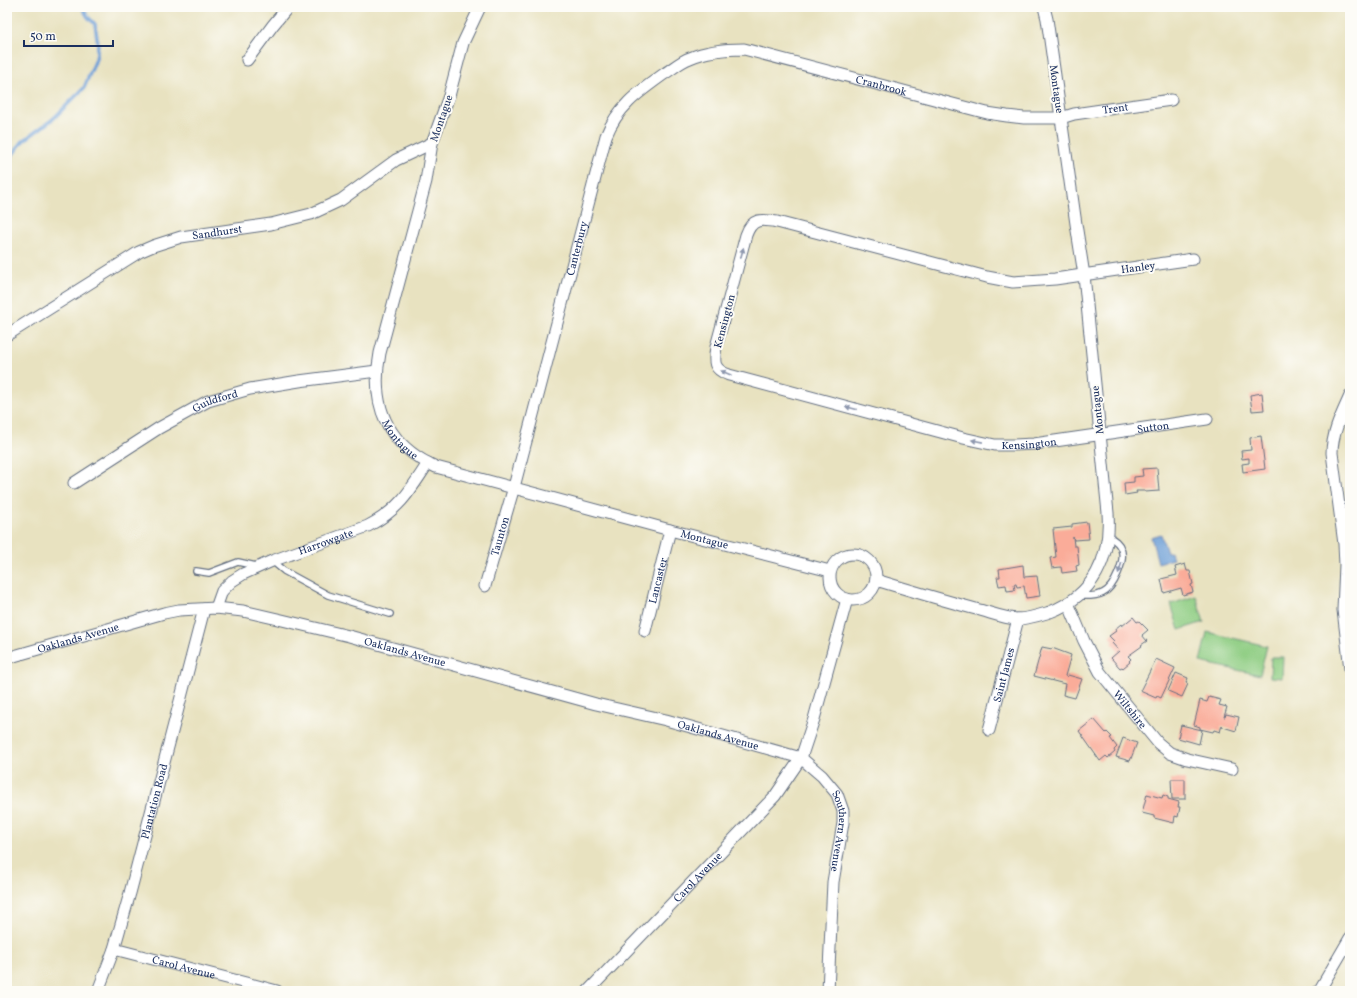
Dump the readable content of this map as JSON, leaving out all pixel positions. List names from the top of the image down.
{
  "streets": {
    "street": [
      "Cranbrook",
      "Montague",
      "Trent",
      "Sandhurst",
      "Canterbury",
      "Hanley",
      "Kensington",
      "Guildford",
      "Sutton",
      "Taunton",
      "Harrowgate",
      "Lancaster",
      "Oaklands Avenue",
      "Saint James",
      "Wiltshire",
      "Plantation Road",
      "Southern Avenue",
      "Carol Avenue"
    ]
  },
  "crossings": [
    ["Cranbrook", "Montague"],
    ["Cranbrook", "Trent"],
    ["Cranbrook", "Canterbury"],
    ["Montague", "Trent"],
    ["Montague", "Sandhurst"],
    ["Montague", "Canterbury"],
    ["Montague", "Hanley"],
    ["Montague", "Kensington"],
    ["Montague", "Guildford"],
    ["Montague", "Sutton"],
    ["Montague", "Taunton"],
    ["Montague", "Harrowgate"],
    ["Montague", "Lancaster"],
    ["Montague", "Saint James"],
    ["Montague", "Wiltshire"],
    ["Montague", "Carol Avenue"],
    ["Canterbury", "Taunton"],
    ["Hanley", "Kensington"],
    ["Kensington", "Sutton"],
    ["Harrowgate", "Oaklands Avenue"],
    ["Oaklands Avenue", "Plantation Road"],
    ["Oaklands Avenue", "Southern Avenue"],
    ["Oaklands Avenue", "Carol Avenue"],
    ["Plantation Road", "Carol Avenue"],
    ["Southern Avenue", "Carol Avenue"]
  ],
  "scale_bar": "50 m"
}
